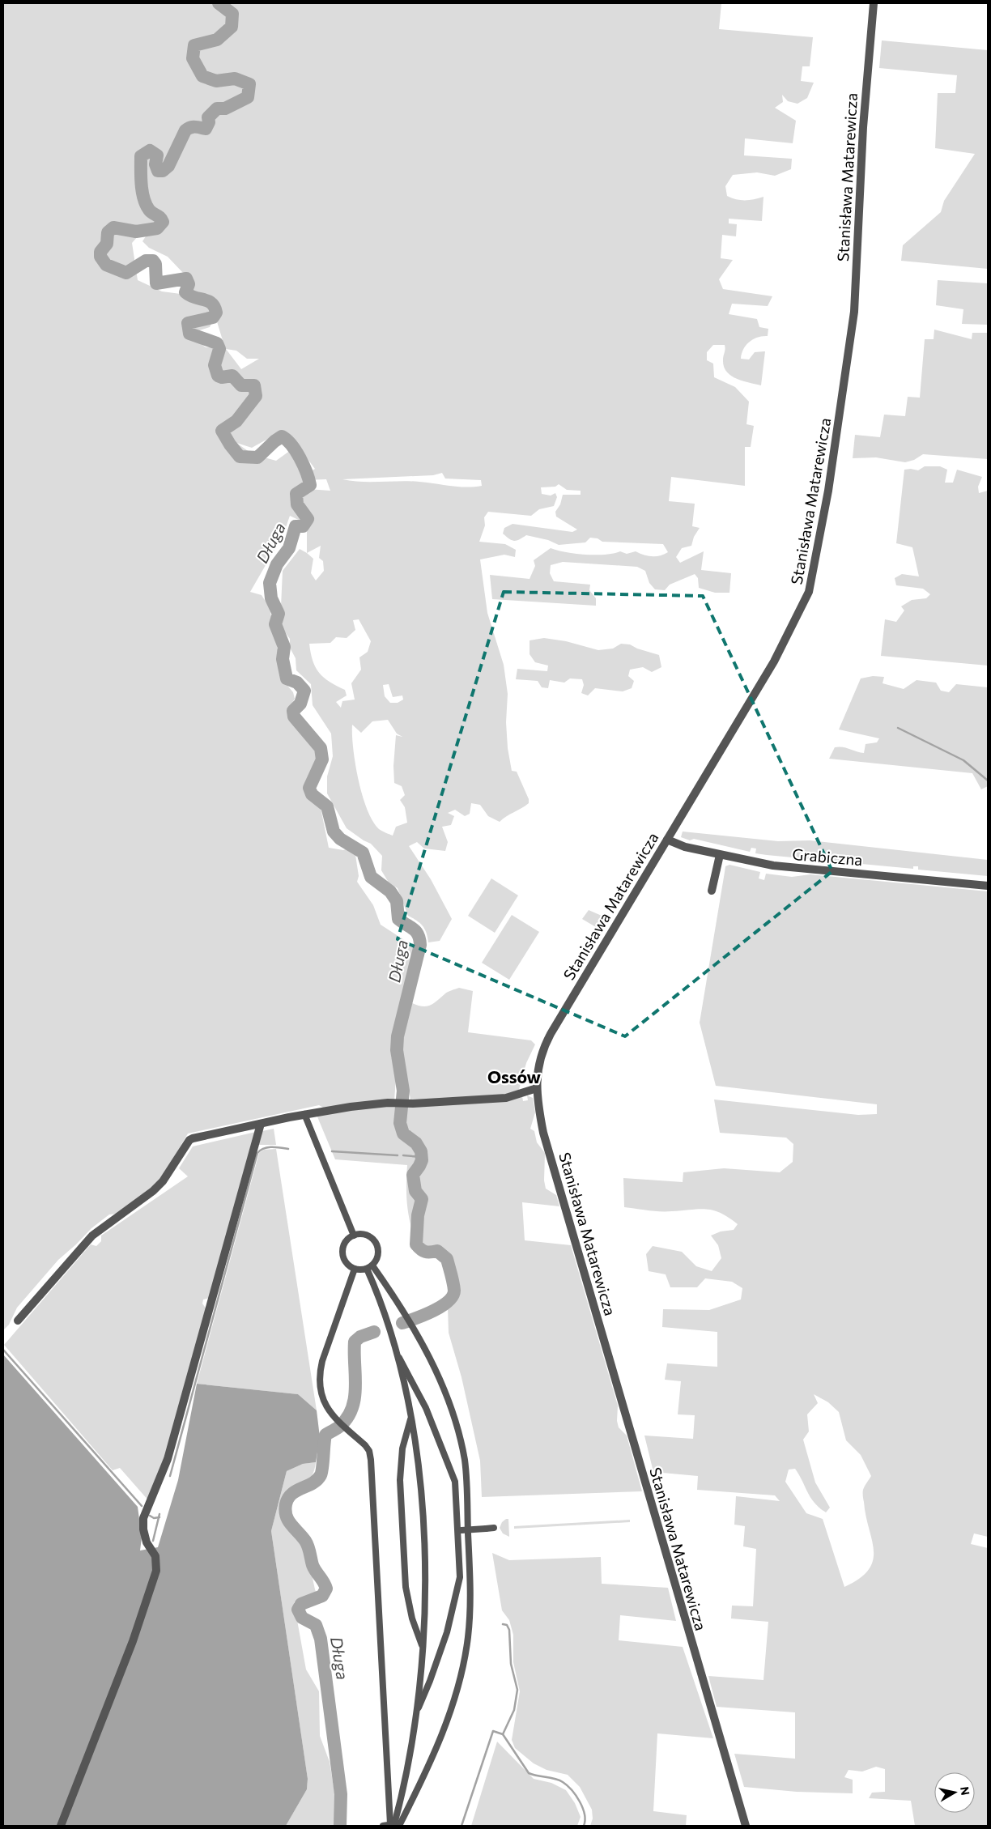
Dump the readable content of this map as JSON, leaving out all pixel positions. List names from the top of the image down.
{
  "streets": {
    "street": ["Stanisława Matarewicza", "Grabiczna"]
  },
  "crossings": [
    ["Stanisława Matarewicza", "Grabiczna"]
  ],
  "districts": ["Ossów"],
  "water": ["Długa"],
  "north": "right"
}
